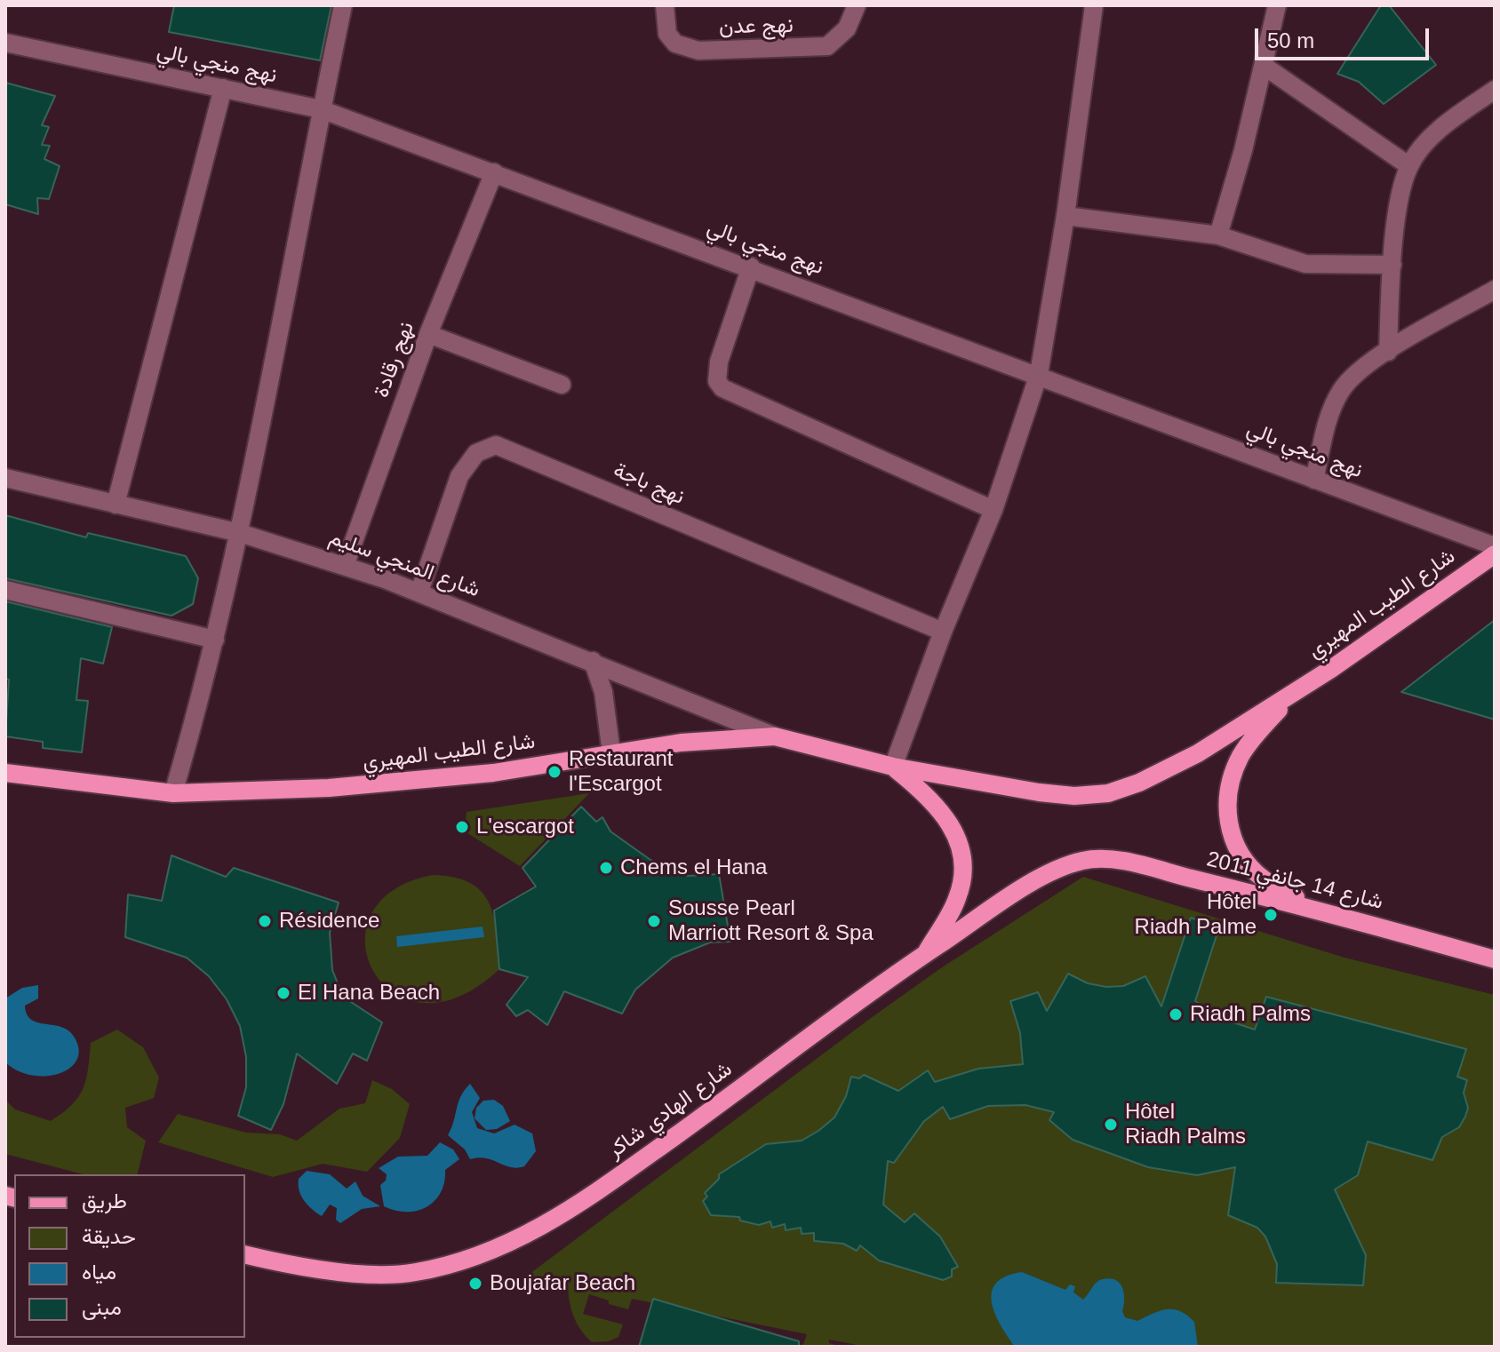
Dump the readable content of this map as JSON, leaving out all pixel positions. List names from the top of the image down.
{
  "streets": {
    "main road": ["شارع الطيب المهيري", "شارع 14 جانفي 2011", "شارع الهادي شاكر"],
    "street": [
      "نهج عدن",
      "نهج منجي بالي",
      "نهج رقادة",
      "نهج باجة",
      "شارع المنجي سليم"
    ]
  },
  "crossings": [
    ["نهج منجي بالي", "نهج رقادة"],
    ["نهج رقادة", "شارع المنجي سليم"],
    ["نهج باجة", "شارع المنجي سليم"],
    ["شارع المنجي سليم", "شارع الطيب المهيري"],
    ["شارع 14 جانفي 2011", "شارع الهادي شاكر"]
  ],
  "places": [
    "Restaurant l'Escargot",
    "L'escargot",
    "Chems el Hana",
    "Hôtel Riadh Palme",
    "Résidence",
    "Sousse Pearl Marriott Resort & Spa",
    "El Hana Beach",
    "Riadh Palms",
    "Hôtel Riadh Palms",
    "Boujafar Beach"
  ],
  "legend": [
    "طريق",
    "حديقة",
    "مياه",
    "مبنى"
  ],
  "scale_bar": "50 m"
}
